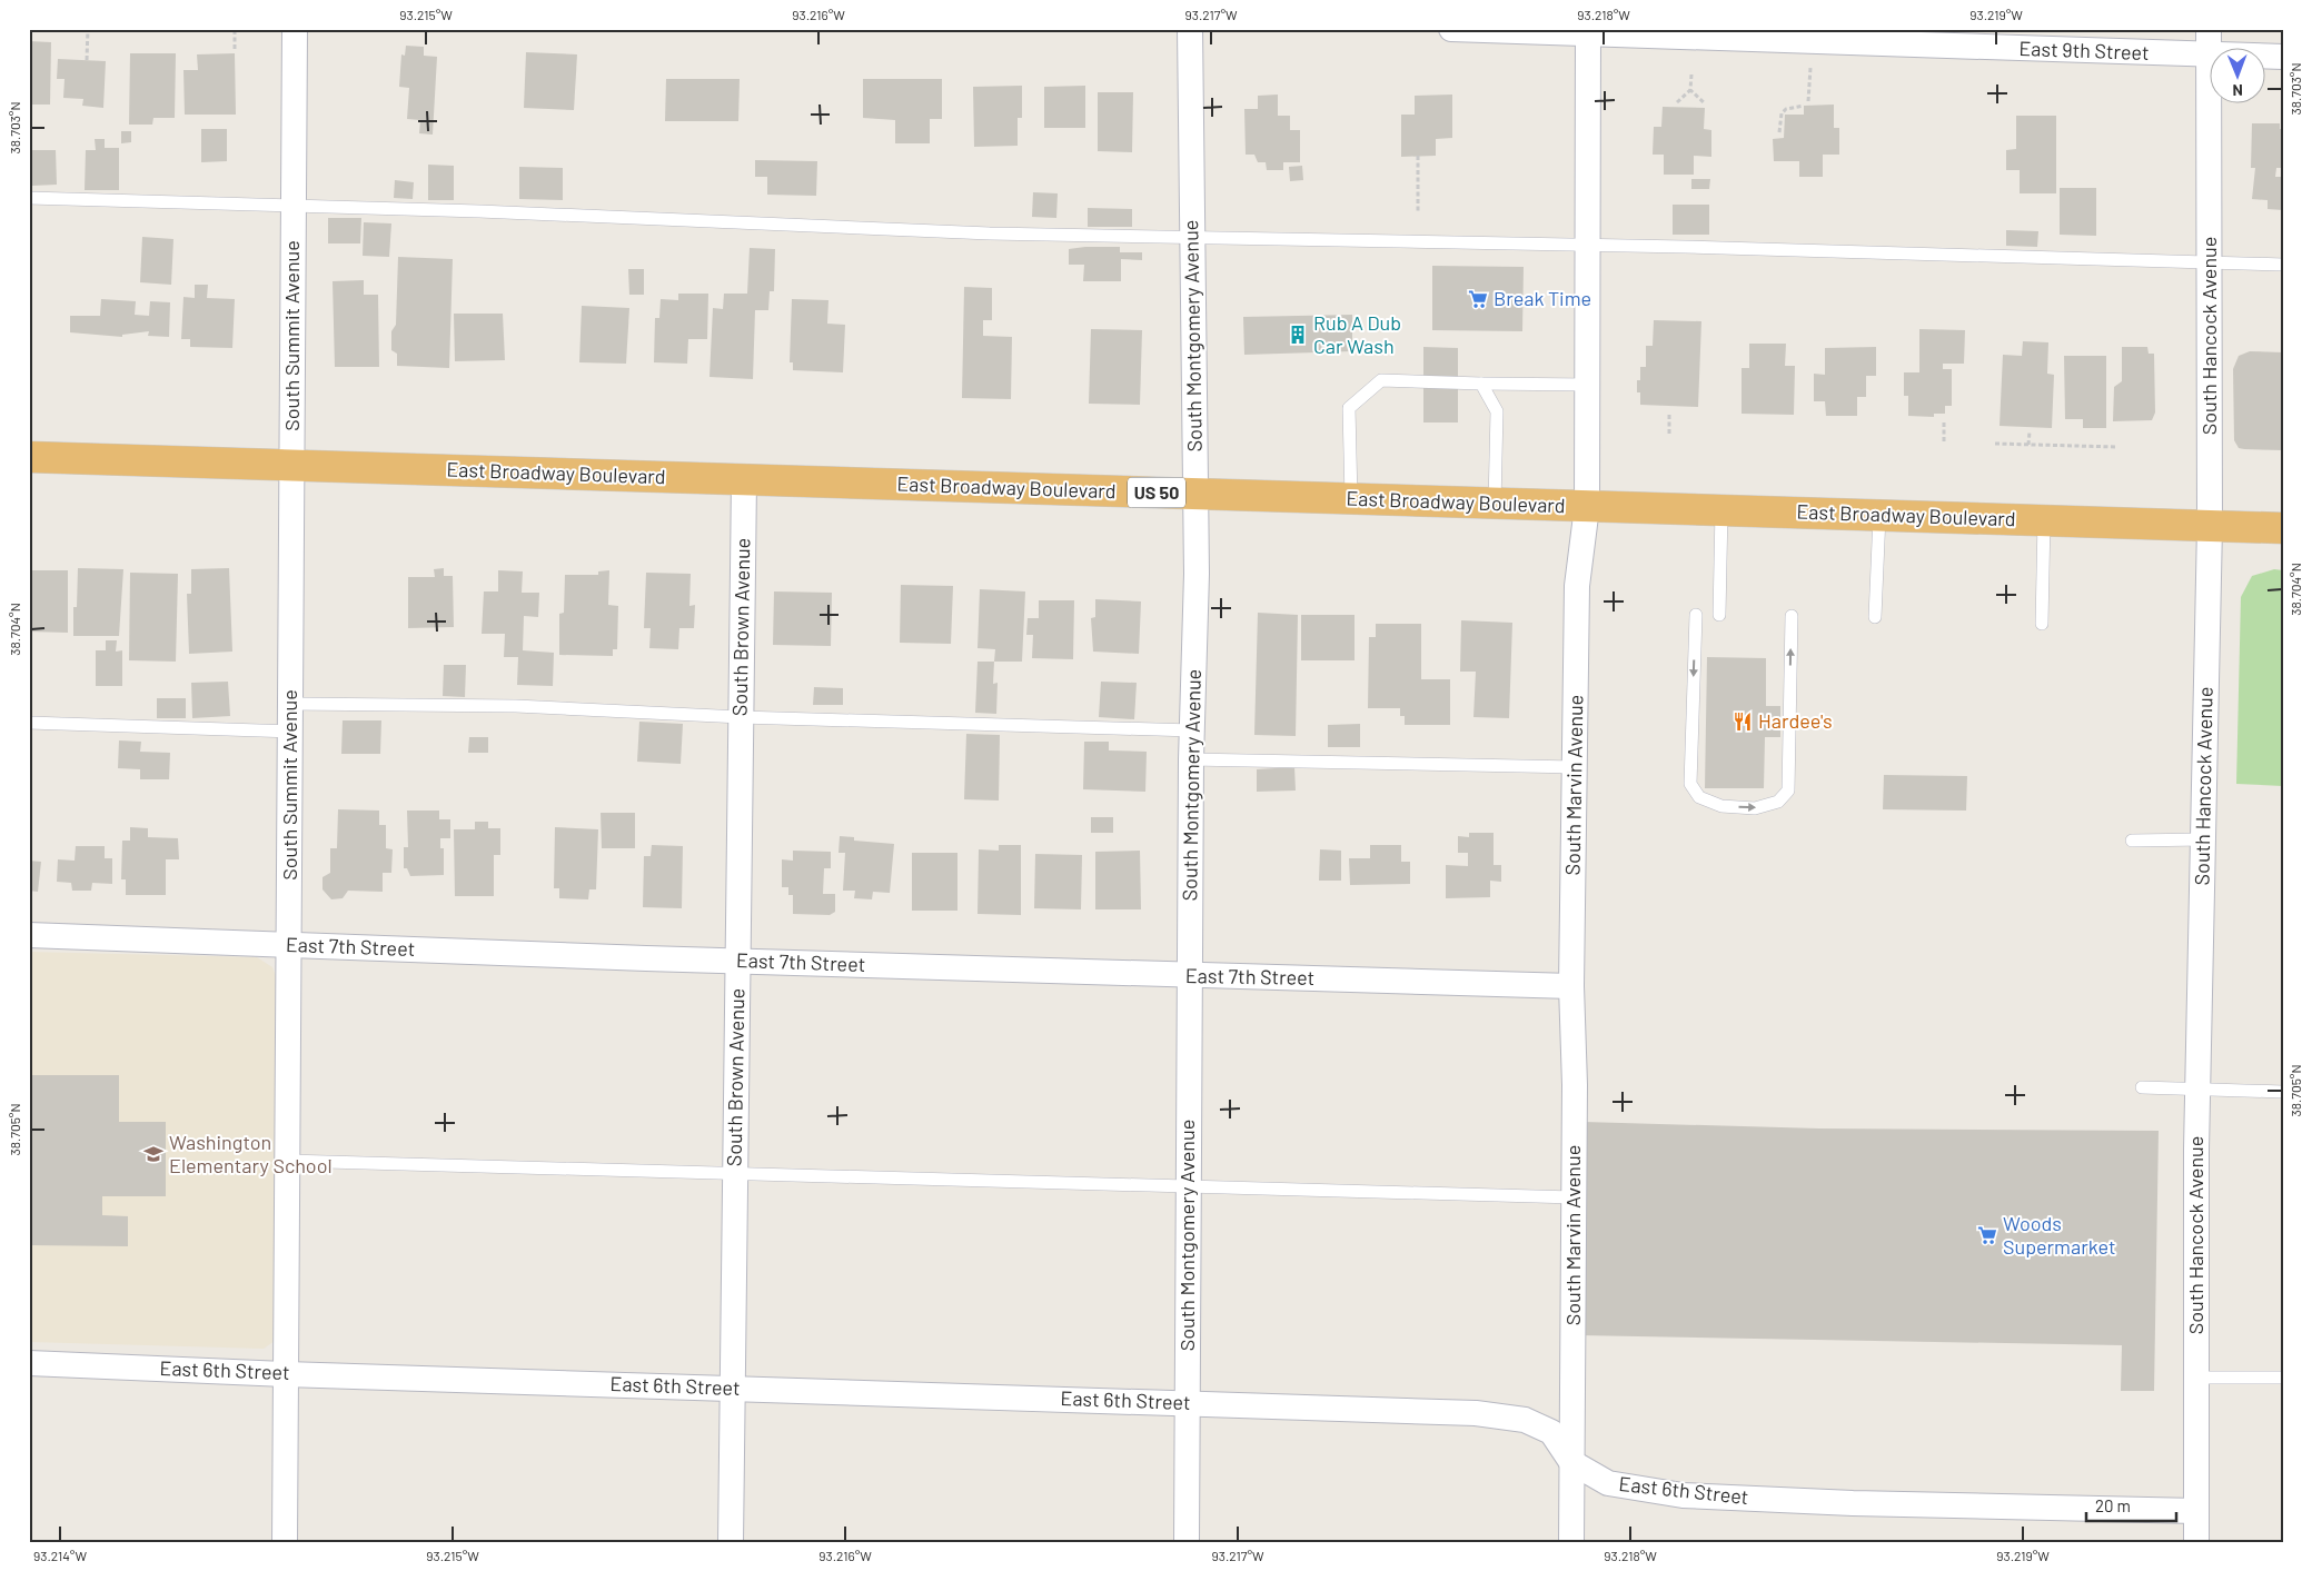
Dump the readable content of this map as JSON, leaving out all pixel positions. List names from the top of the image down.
{
  "streets": {
    "highway": ["East Broadway Boulevard", "US 50"],
    "street": [
      "East 9th Street",
      "South Summit Avenue",
      "South Montgomery Avenue",
      "South Hancock Avenue",
      "South Brown Avenue",
      "South Marvin Avenue",
      "East 7th Street",
      "East 6th Street"
    ]
  },
  "crossings": [
    ["East 9th Street", "South Marvin Avenue"],
    ["South Summit Avenue", "East Broadway Boulevard"],
    ["South Summit Avenue", "East 7th Street"],
    ["South Summit Avenue", "East 6th Street"],
    ["South Montgomery Avenue", "East Broadway Boulevard"],
    ["South Montgomery Avenue", "East 7th Street"],
    ["South Montgomery Avenue", "East 6th Street"],
    ["South Hancock Avenue", "East Broadway Boulevard"],
    ["South Hancock Avenue", "East 6th Street"],
    ["East Broadway Boulevard", "South Brown Avenue"],
    ["East Broadway Boulevard", "South Marvin Avenue"],
    ["South Brown Avenue", "East 7th Street"],
    ["South Brown Avenue", "East 6th Street"],
    ["South Marvin Avenue", "East 7th Street"],
    ["South Marvin Avenue", "East 6th Street"]
  ],
  "places": {
    "supermarket": ["Break Time", "Woods Supermarket"],
    "building": ["Rub A Dub Car Wash"],
    "restaurant": ["Hardee's"],
    "school or university": ["Washington Elementary School"]
  },
  "scale_bar": "20 m",
  "north": "bottom",
  "coordinates": [
    "93.215°W",
    "93.216°W",
    "93.217°W",
    "93.218°W",
    "93.219°W",
    "38.703°N",
    "38.704°N",
    "38.705°N",
    "93.214°W"
  ]
}
